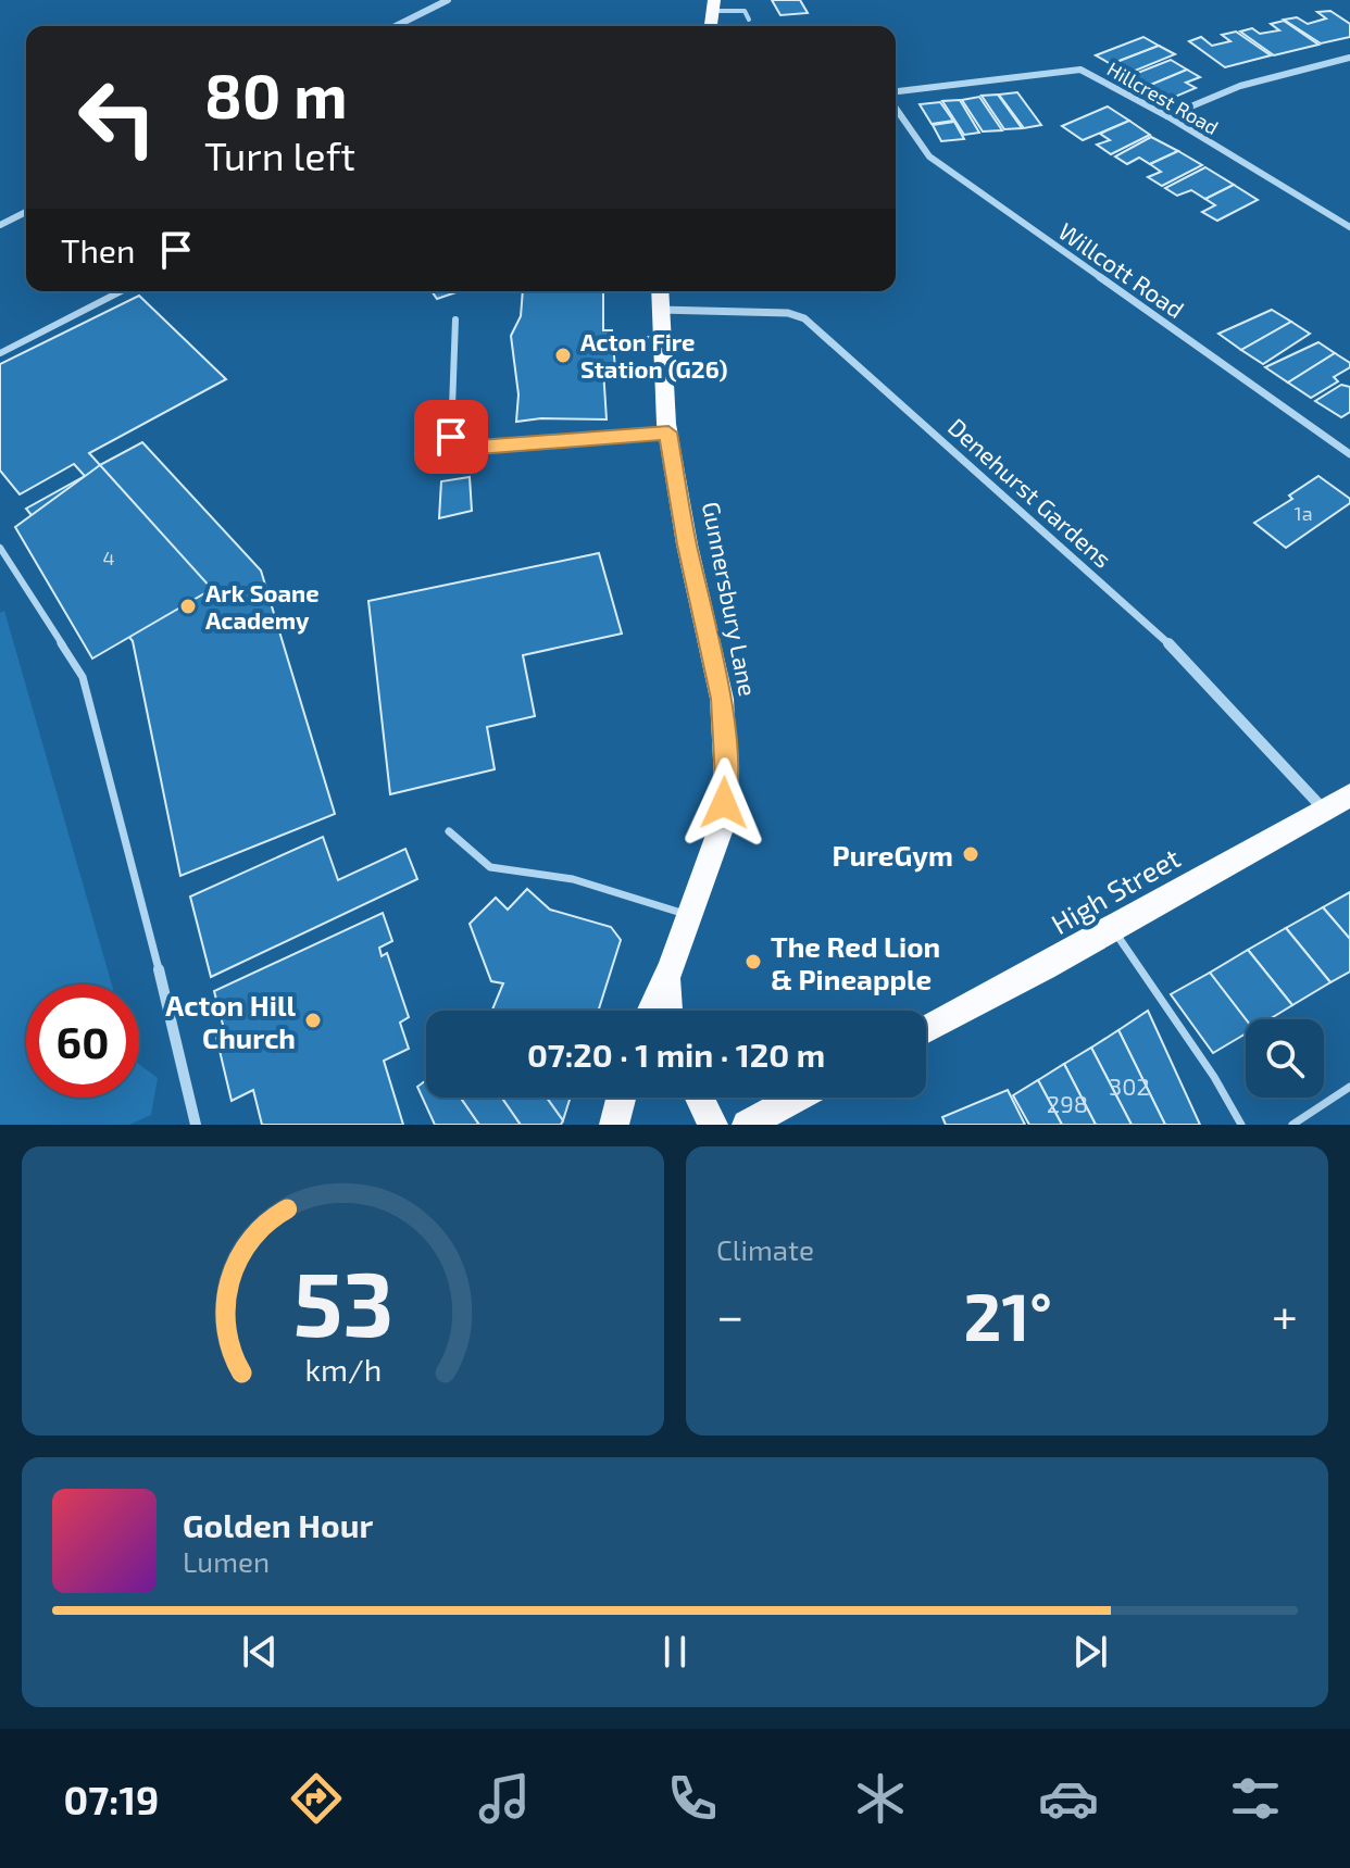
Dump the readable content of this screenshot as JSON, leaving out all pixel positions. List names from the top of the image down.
{
  "streets": {
    "main road": ["Gunnersbury Lane", "High Street"],
    "street": ["Hillcrest Road", "Willcott Road", "Denehurst Gardens"]
  },
  "crossings": [
    ["Denehurst Gardens", "Gunnersbury Lane"],
    ["Denehurst Gardens", "High Street"]
  ],
  "places": [
    "Acton Fire Station (G26)",
    "Ark Soane Academy",
    "PureGym",
    "The Red Lion & Pineapple",
    "Acton Hill Church"
  ],
  "house_numbers": [
    "1a",
    "4",
    "302",
    "298"
  ],
  "page": {
    "turn": ["80 m", "Turn left"],
    "then": "Then",
    "limit": "60",
    "trip": "07:20 · 1 min · 120 m",
    "tile": "Climate",
    "heat": ["−", "21°", "+"],
    "song": ["Golden Hour", "Lumen"],
    "tabs": "07:19",
    "gauge": ["53", "km/h"]
  }
}
